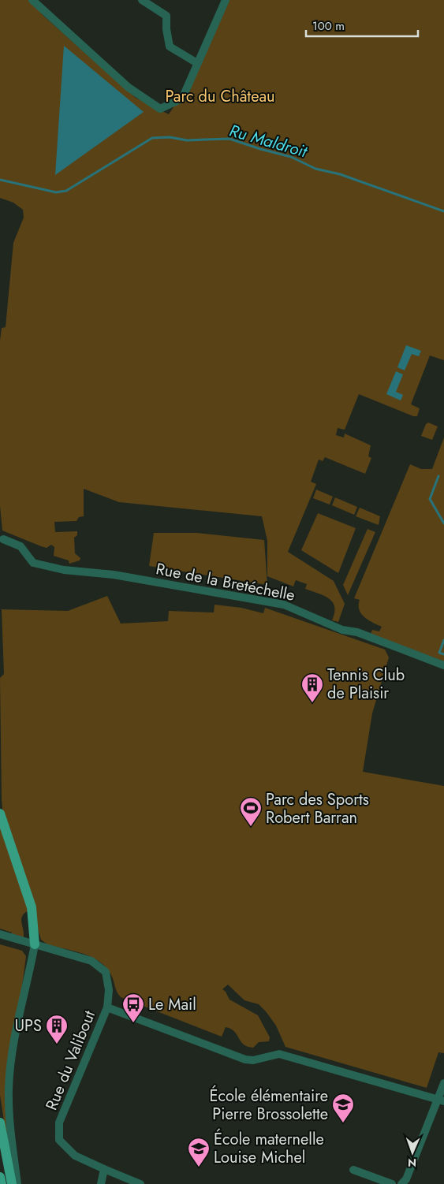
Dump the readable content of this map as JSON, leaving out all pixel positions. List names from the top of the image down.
{
  "streets": {
    "street": ["Rue de la Bretéchelle", "Rue du Valibout"]
  },
  "water": ["Ru Maldroit"],
  "parks": ["Parc du Château"],
  "places": {
    "building": ["Tennis Club de Plaisir", "UPS"],
    "sports": ["Parc des Sports Robert Barran"],
    "bus stop": ["Le Mail"],
    "school or university": ["École élémentaire Pierre Brossolette", "École maternelle Louise Michel"]
  },
  "scale_bar": "100 m",
  "north": "bottom"
}
